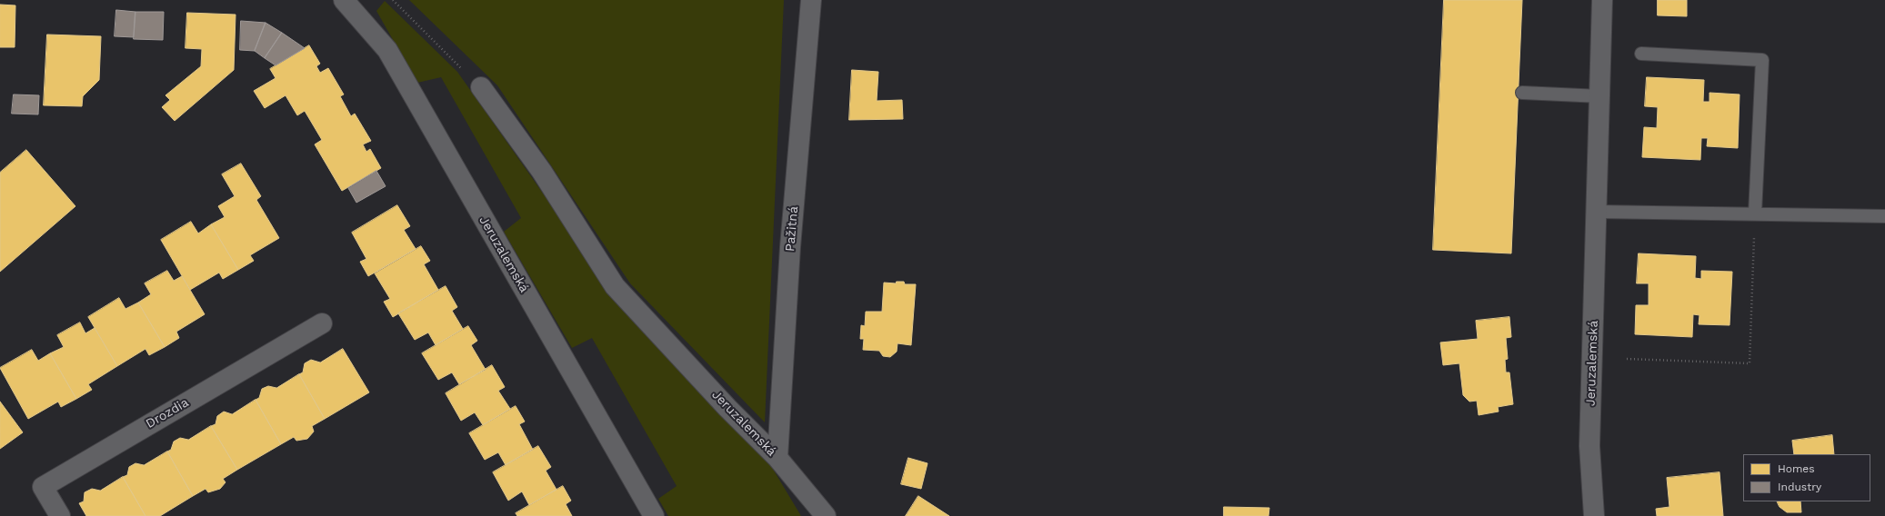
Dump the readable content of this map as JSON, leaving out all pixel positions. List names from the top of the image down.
{
  "streets": {
    "street": ["Pažitná", "Jeruzalemská", "Drozdia"]
  },
  "crossings": [
    ["Pažitná", "Jeruzalemská"]
  ],
  "legend": ["Homes", "Industry"]
}
